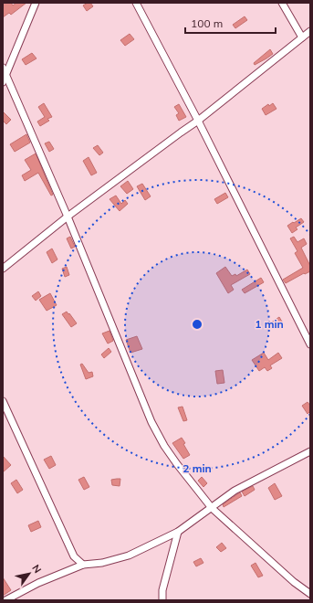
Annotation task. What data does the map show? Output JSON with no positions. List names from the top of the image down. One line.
{"scale_bar":"100 m","north":"top right","rings":["1 min","2 min"]}
